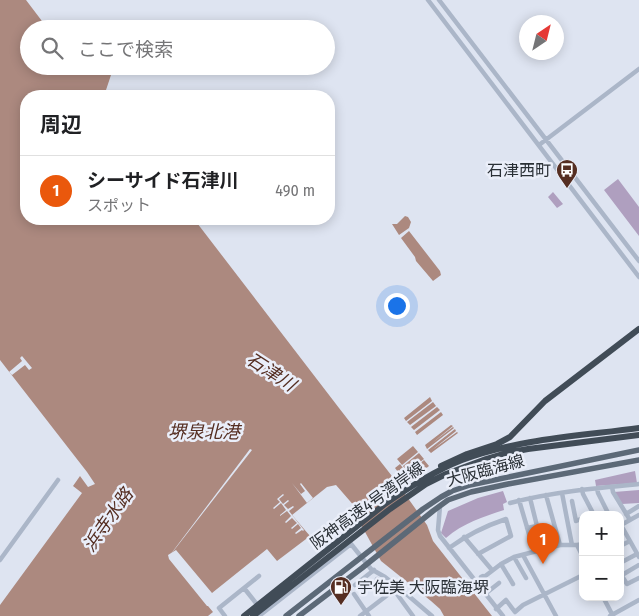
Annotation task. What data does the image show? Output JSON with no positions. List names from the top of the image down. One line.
{"streets":{"highway":["阪神高速4号湾岸線"],"main road":["大阪臨海線"]},"water":["石津川","堺泉北港","浜寺水路"],"places":{"bus stop":["石津西町"],"fuel station":["宇佐美 大阪臨海堺"]},"north":"top right","page":{"search":"ここで検索","heading":"周辺","list":[{"mark":"1","name":"シーサイド石津川","note":"スポット","value":"490 m"}],"map_buttons":["+","−"],"pins":"1"}}
